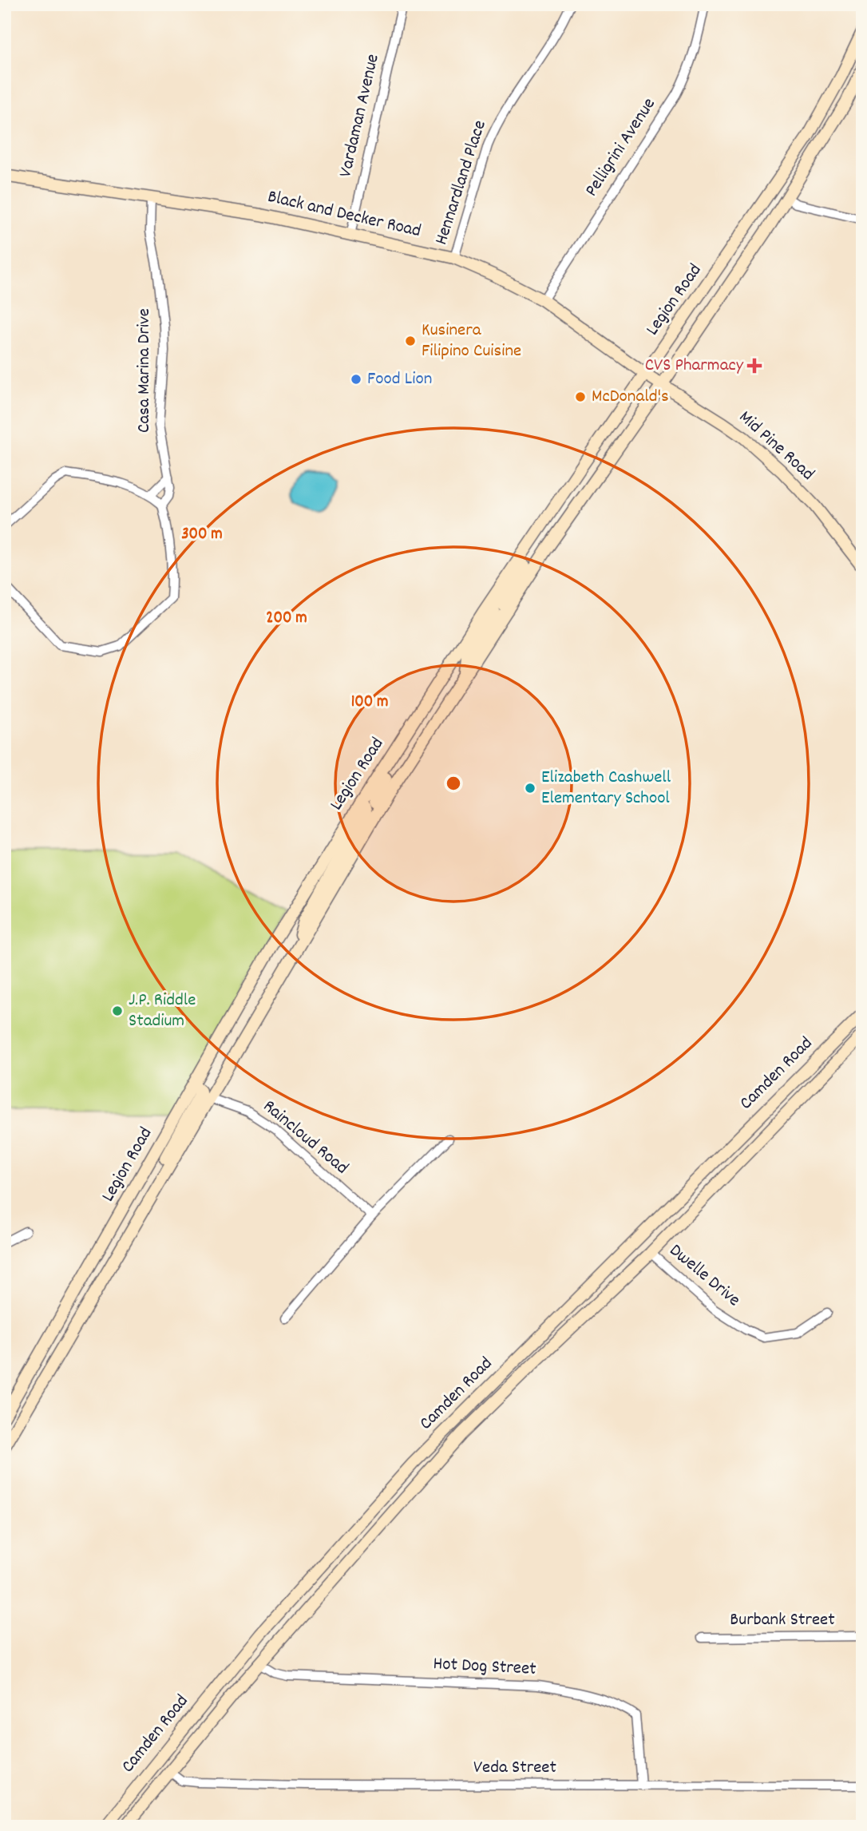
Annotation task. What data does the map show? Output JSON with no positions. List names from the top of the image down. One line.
{"streets":{"main road":["Black and Decker Road","Legion Road","Mid Pine Road","Camden Road"],"street":["Vardaman Avenue","Pelligrini Avenue","Hennardland Place","Casa Marina Drive","Raincloud Road","Dwelle Drive","Burbank Street","Hot Dog Street","Veda Street"]},"crossings":[["Vardaman Avenue","Black and Decker Road"],["Pelligrini Avenue","Black and Decker Road"],["Hennardland Place","Black and Decker Road"],["Black and Decker Road","Legion Road"],["Black and Decker Road","Casa Marina Drive"],["Black and Decker Road","Mid Pine Road"],["Legion Road","Mid Pine Road"],["Legion Road","Raincloud Road"],["Camden Road","Dwelle Drive"],["Camden Road","Hot Dog Street"],["Camden Road","Veda Street"],["Hot Dog Street","Veda Street"]],"places":{"other":["Kusinera Filipino Cuisine","Food Lion","McDonald's","Elizabeth Cashwell Elementary School","J.P. Riddle Stadium"],"health":["CVS Pharmacy"]},"rings":["300 m","200 m","100 m"]}
